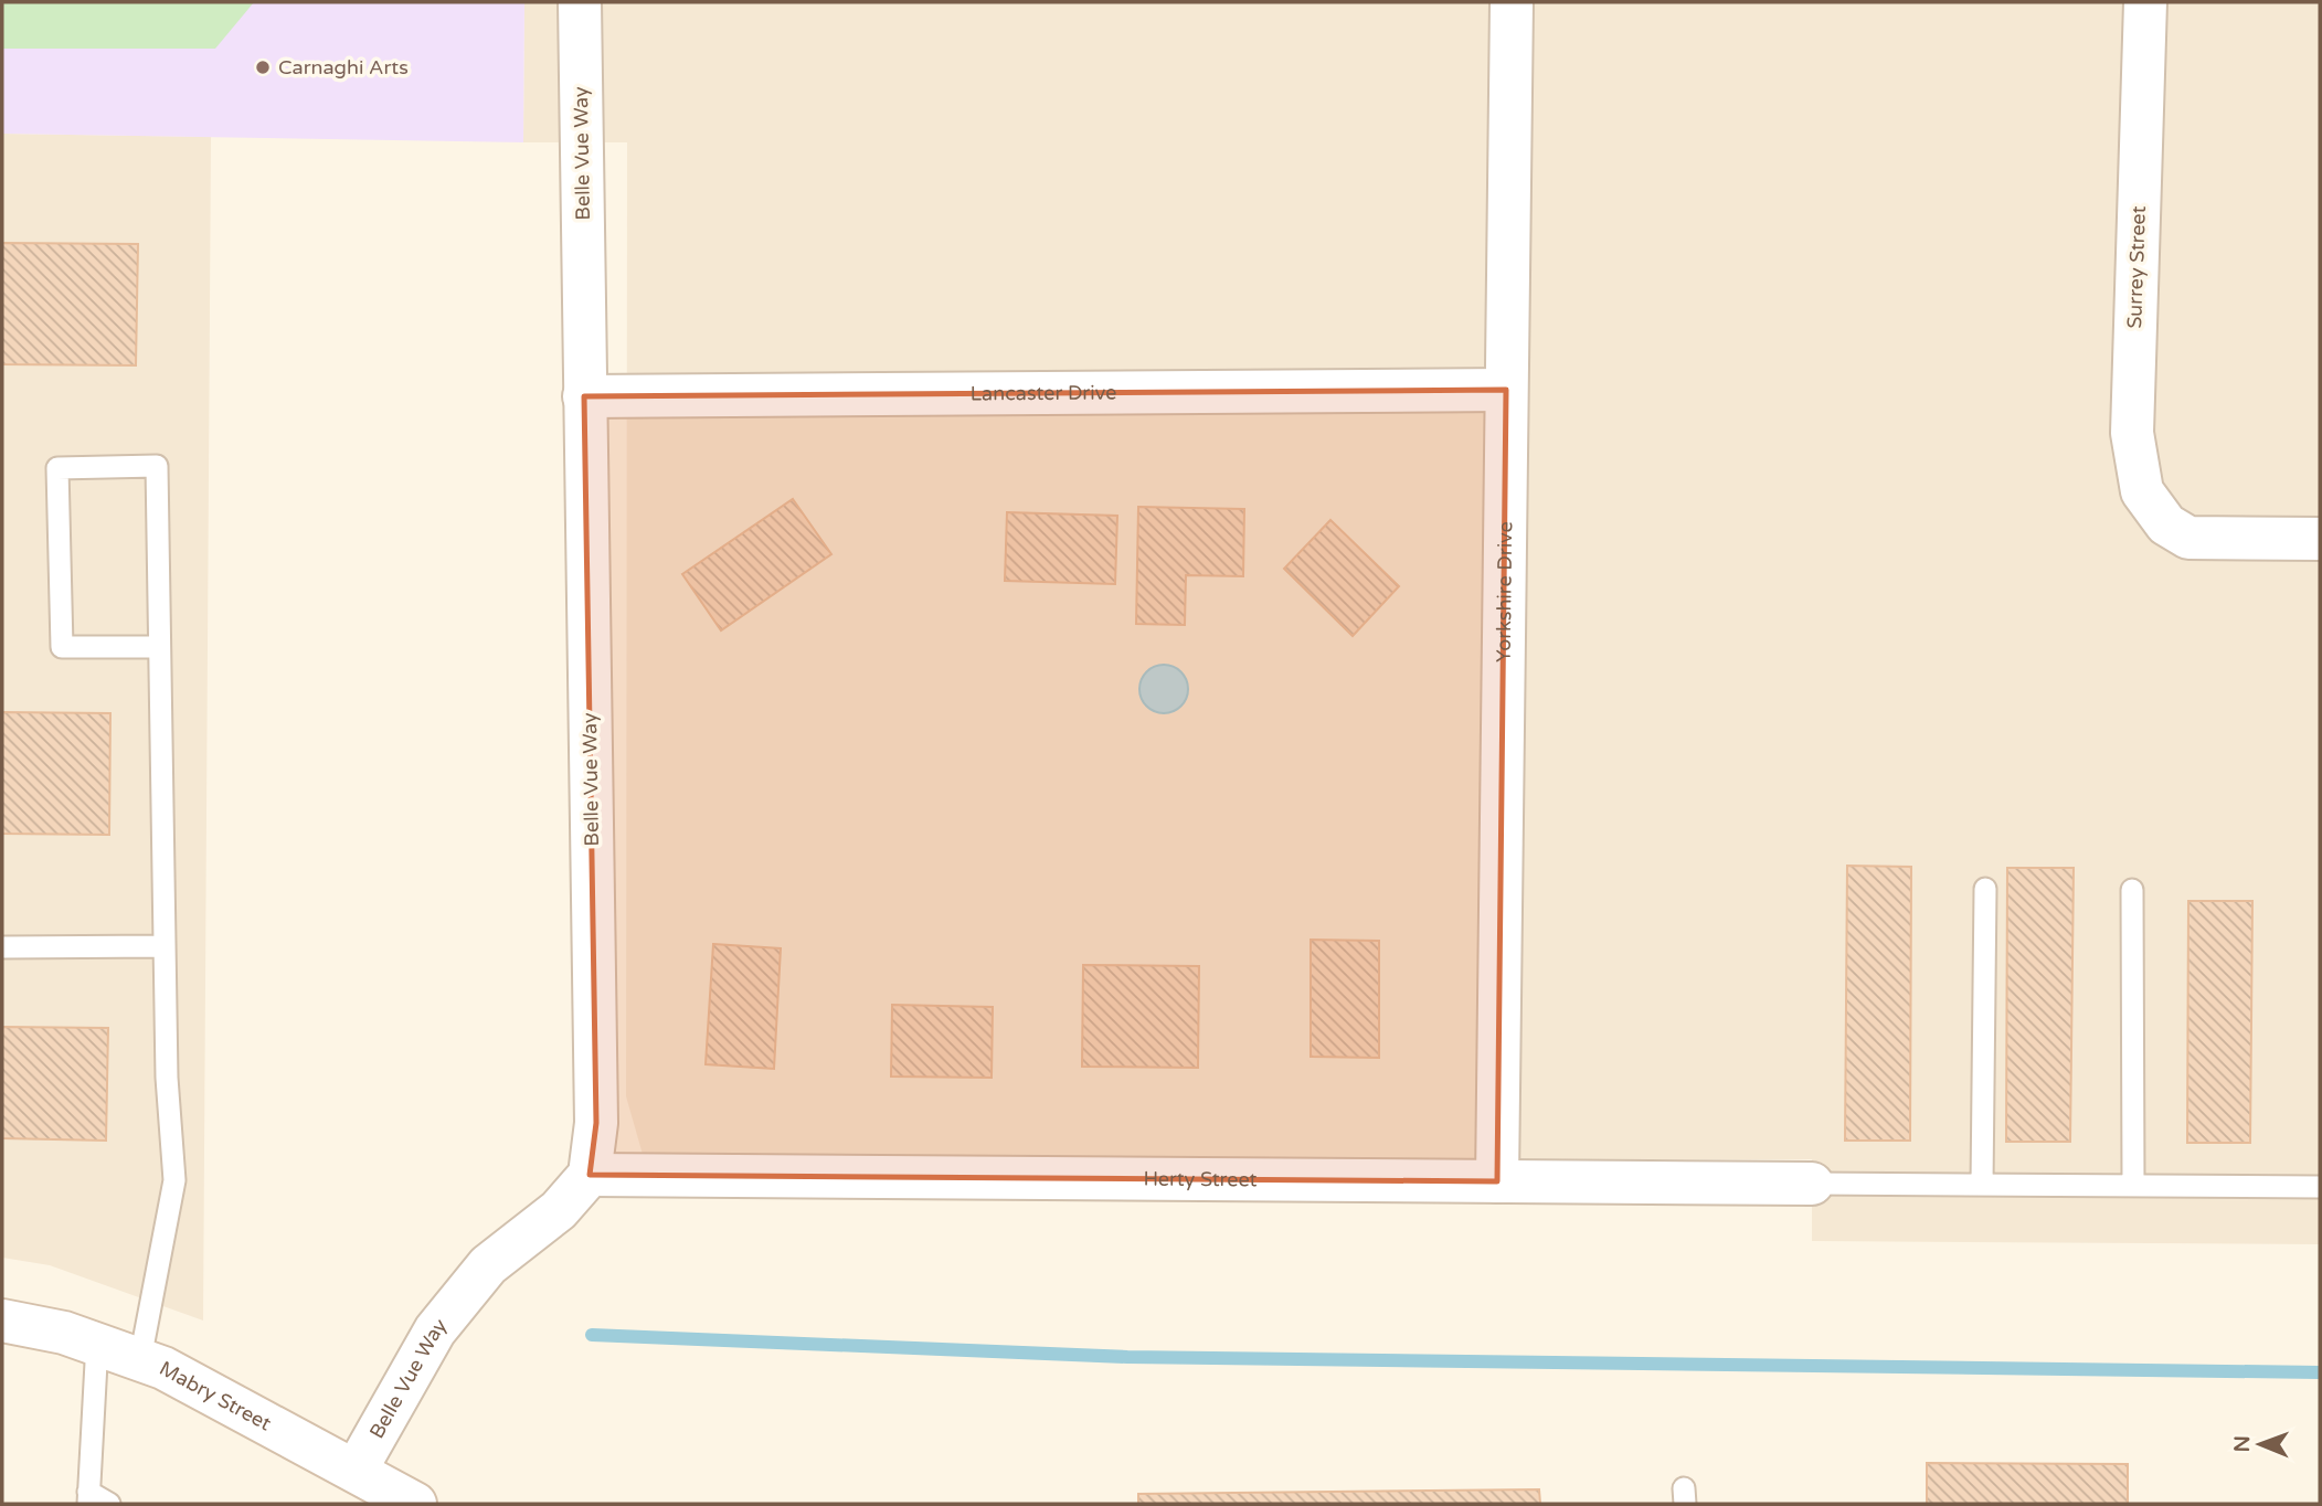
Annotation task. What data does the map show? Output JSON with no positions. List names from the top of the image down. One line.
{"streets":{"street":["Belle Vue Way","Surrey Street","Lancaster Drive","Yorkshire Drive","Herty Street","Mabry Street"]},"crossings":[["Belle Vue Way","Lancaster Drive"],["Belle Vue Way","Herty Street"],["Belle Vue Way","Mabry Street"],["Lancaster Drive","Yorkshire Drive"],["Yorkshire Drive","Herty Street"]],"places":["Carnaghi Arts"],"north":"left"}
